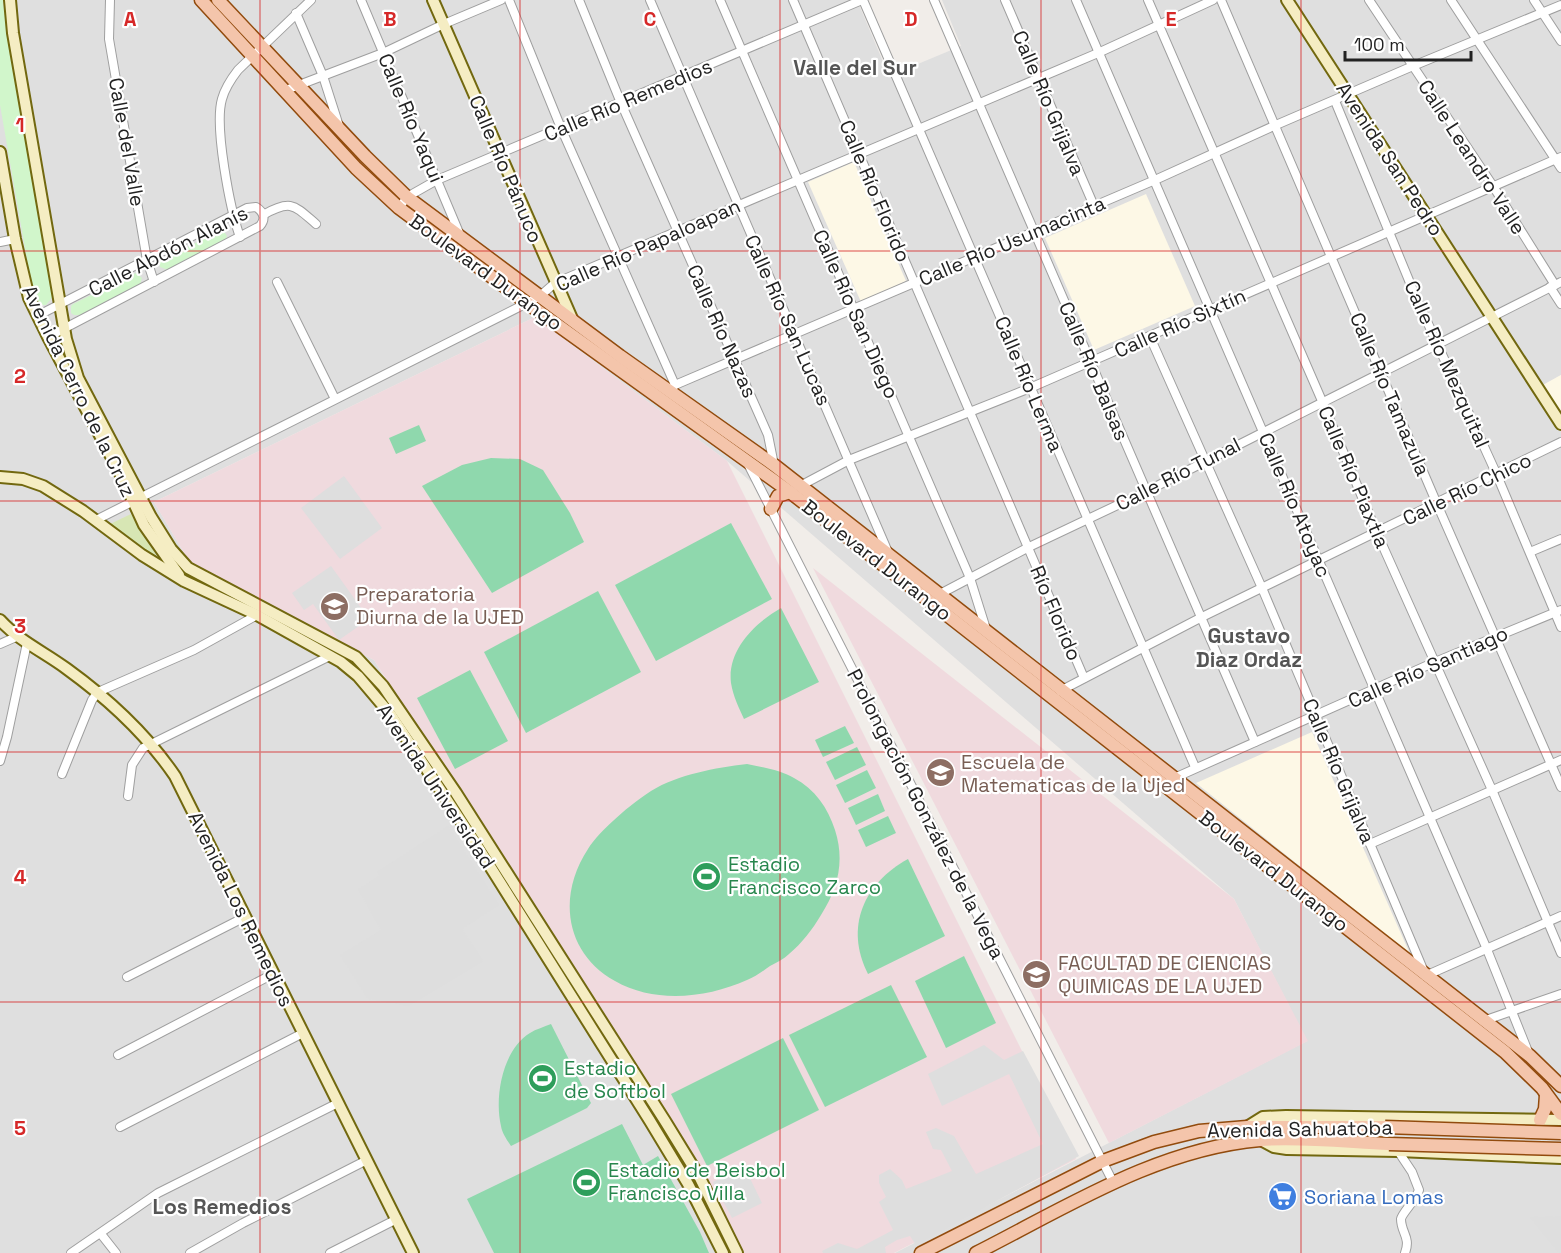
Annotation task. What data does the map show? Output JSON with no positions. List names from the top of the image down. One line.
{"streets":{"main road":["Boulevard Durango","Avenida Sahuatoba"],"street":["Calle Río Remedios","Calle Río Grijalva","Calle Río Yaqui","Calle del Valle","Calle Leandro Valle","Avenida San Pedro","Calle Río Pánuco","Calle Río Florido","Calle Río Usumacinta","Calle Río Papaloapan","Calle Abdón Alanís","Calle Río San Diego","Calle Río San Lucas","Calle Río Sixtín","Calle Río Nazas","Calle Río Mezquital","Calle Río Balsas","Calle Río Lerma","Avenida Cerro de la Cruz","Calle Río Tamazula","Calle Río Tunal","Calle Río Piaxtla","Calle Río Chico","Calle Río Atoyac","Río Florido","Calle Río Santiago","Avenida Universidad","Prolongación González de la Vega","Avenida Los Remedios"]},"crossings":[["Calle Río Remedios","Calle Río Yaqui"],["Calle Río Remedios","Calle Río Pánuco"],["Calle Río Remedios","Calle Río Florido"],["Calle Río Remedios","Boulevard Durango"],["Calle Río Remedios","Calle Río San Diego"],["Calle Río Remedios","Calle Río San Lucas"],["Calle Río Remedios","Calle Río Nazas"],["Calle Río Remedios","Calle Río Lerma"],["Calle Río Grijalva","Calle Río Usumacinta"],["Calle Río Grijalva","Calle Río Papaloapan"],["Calle Río Grijalva","Boulevard Durango"],["Calle Río Grijalva","Calle Río Sixtín"],["Calle Río Grijalva","Calle Río Tunal"],["Calle Río Grijalva","Calle Río Chico"],["Calle Río Grijalva","Calle Río Santiago"],["Calle Río Yaqui","Boulevard Durango"],["Calle del Valle","Calle Abdón Alanís"],["Calle Leandro Valle","Calle Río Usumacinta"],["Calle Leandro Valle","Calle Río Sixtín"],["Calle Leandro Valle","Calle Río Tunal"],["Avenida San Pedro","Calle Río Usumacinta"],["Avenida San Pedro","Calle Río Sixtín"],["Avenida San Pedro","Calle Río Tunal"],["Calle Río Pánuco","Calle Río Papaloapan"],["Calle Río Pánuco","Boulevard Durango"],["Calle Río Florido","Calle Río Usumacinta"],["Calle Río Florido","Calle Río Papaloapan"],["Calle Río Florido","Calle Río Sixtín"],["Calle Río Florido","Calle Río Tunal"],["Calle Río Florido","Río Florido"],["Calle Río Usumacinta","Boulevard Durango"],["Calle Río Usumacinta","Calle Río San Diego"],["Calle Río Usumacinta","Calle Río San Lucas"],["Calle Río Usumacinta","Calle Río Nazas"],["Calle Río Usumacinta","Calle Río Mezquital"],["Calle Río Usumacinta","Calle Río Balsas"],["Calle Río Usumacinta","Calle Río Lerma"],["Calle Río Usumacinta","Calle Río Tamazula"],["Calle Río Usumacinta","Calle Río Piaxtla"],["Calle Río Usumacinta","Calle Río Atoyac"],["Calle Río Papaloapan","Boulevard Durango"],["Calle Río Papaloapan","Calle Río San Diego"],["Calle Río Papaloapan","Calle Río San Lucas"],["Calle Río Papaloapan","Calle Río Nazas"],["Calle Río Papaloapan","Calle Río Balsas"],["Calle Río Papaloapan","Calle Río Lerma"],["Calle Río Papaloapan","Avenida Cerro de la Cruz"],["Calle Río Papaloapan","Calle Río Piaxtla"],["Calle Río Papaloapan","Calle Río Atoyac"],["Calle Río Papaloapan","Avenida Universidad"],["Calle Abdón Alanís","Avenida Cerro de la Cruz"],["Boulevard Durango","Calle Río San Diego"],["Boulevard Durango","Calle Río San Lucas"],["Boulevard Durango","Calle Río Sixtín"],["Boulevard Durango","Calle Río Nazas"],["Boulevard Durango","Calle Río Tunal"],["Boulevard Durango","Calle Río Chico"],["Boulevard Durango","Calle Río Atoyac"],["Boulevard Durango","Calle Río Santiago"],["Boulevard Durango","Prolongación González de la Vega"],["Calle Río San Diego","Calle Río Sixtín"],["Calle Río San Diego","Calle Río Tunal"],["Calle Río San Lucas","Calle Río Sixtín"],["Calle Río Sixtín","Calle Río Mezquital"],["Calle Río Sixtín","Calle Río Balsas"],["Calle Río Sixtín","Calle Río Lerma"],["Calle Río Sixtín","Calle Río Tamazula"],["Calle Río Sixtín","Calle Río Piaxtla"],["Calle Río Sixtín","Calle Río Atoyac"],["Calle Río Mezquital","Calle Río Tunal"],["Calle Río Mezquital","Calle Río Chico"],["Calle Río Mezquital","Calle Río Santiago"],["Calle Río Balsas","Calle Río Tunal"],["Calle Río Balsas","Calle Río Chico"],["Calle Río Balsas","Calle Río Santiago"],["Calle Río Lerma","Calle Río Tunal"],["Calle Río Lerma","Calle Río Chico"],["Calle Río Lerma","Calle Río Santiago"],["Avenida Cerro de la Cruz","Avenida Universidad"],["Calle Río Tamazula","Calle Río Tunal"],["Calle Río Tamazula","Calle Río Chico"],["Calle Río Tamazula","Calle Río Santiago"],["Calle Río Tunal","Calle Río Piaxtla"],["Calle Río Tunal","Calle Río Atoyac"],["Calle Río Tunal","Río Florido"],["Calle Río Piaxtla","Calle Río Chico"],["Calle Río Piaxtla","Calle Río Santiago"],["Calle Río Chico","Calle Río Atoyac"],["Calle Río Chico","Río Florido"],["Calle Río Atoyac","Calle Río Santiago"],["Prolongación González de la Vega","Avenida Sahuatoba"]],"districts":["Valle del Sur","Gustavo Diaz Ordaz","Los Remedios"],"places":{"school or university":["Preparatoria Diurna de la UJED","Escuela de Matematicas de la Ujed","FACULTAD DE CIENCIAS QUIMICAS DE LA UJED"],"sports":["Estadio Francisco Zarco","Estadio de Softbol","Estadio de Beisbol Francisco Villa"],"supermarket":["Soriana Lomas"]},"scale_bar":"100 m","grid":{"columns":["A","B","C","D","E"],"rows":["1","2","3","4","5"]}}
